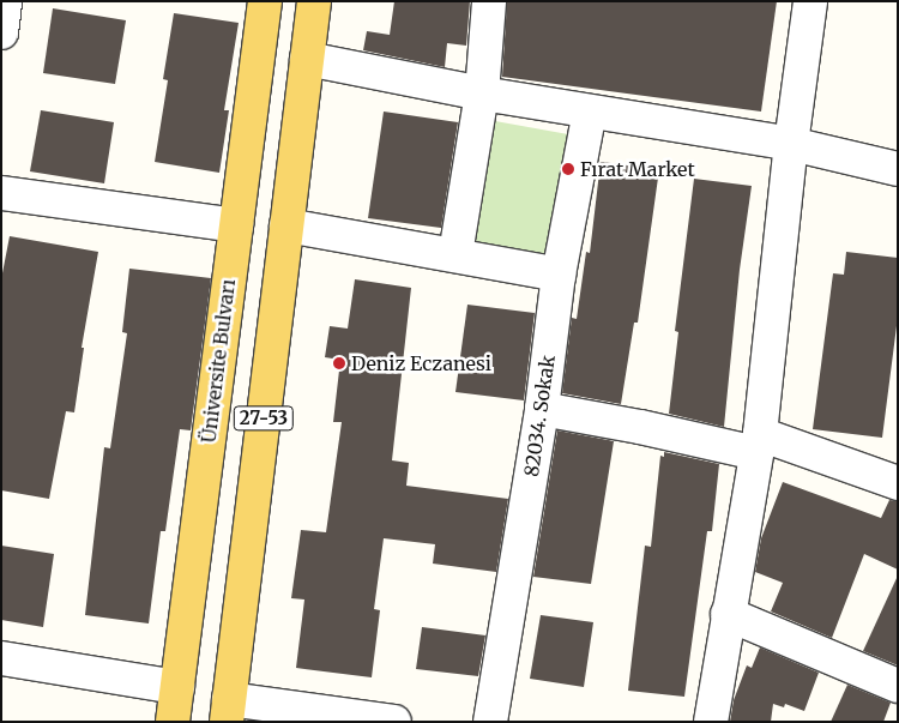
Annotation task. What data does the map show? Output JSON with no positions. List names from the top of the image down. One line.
{"streets":{"main road":["Üniversite Bulvarı","27-53"],"street":["82034. Sokak"]},"places":["Fırat Market","Deniz Eczanesi"]}
